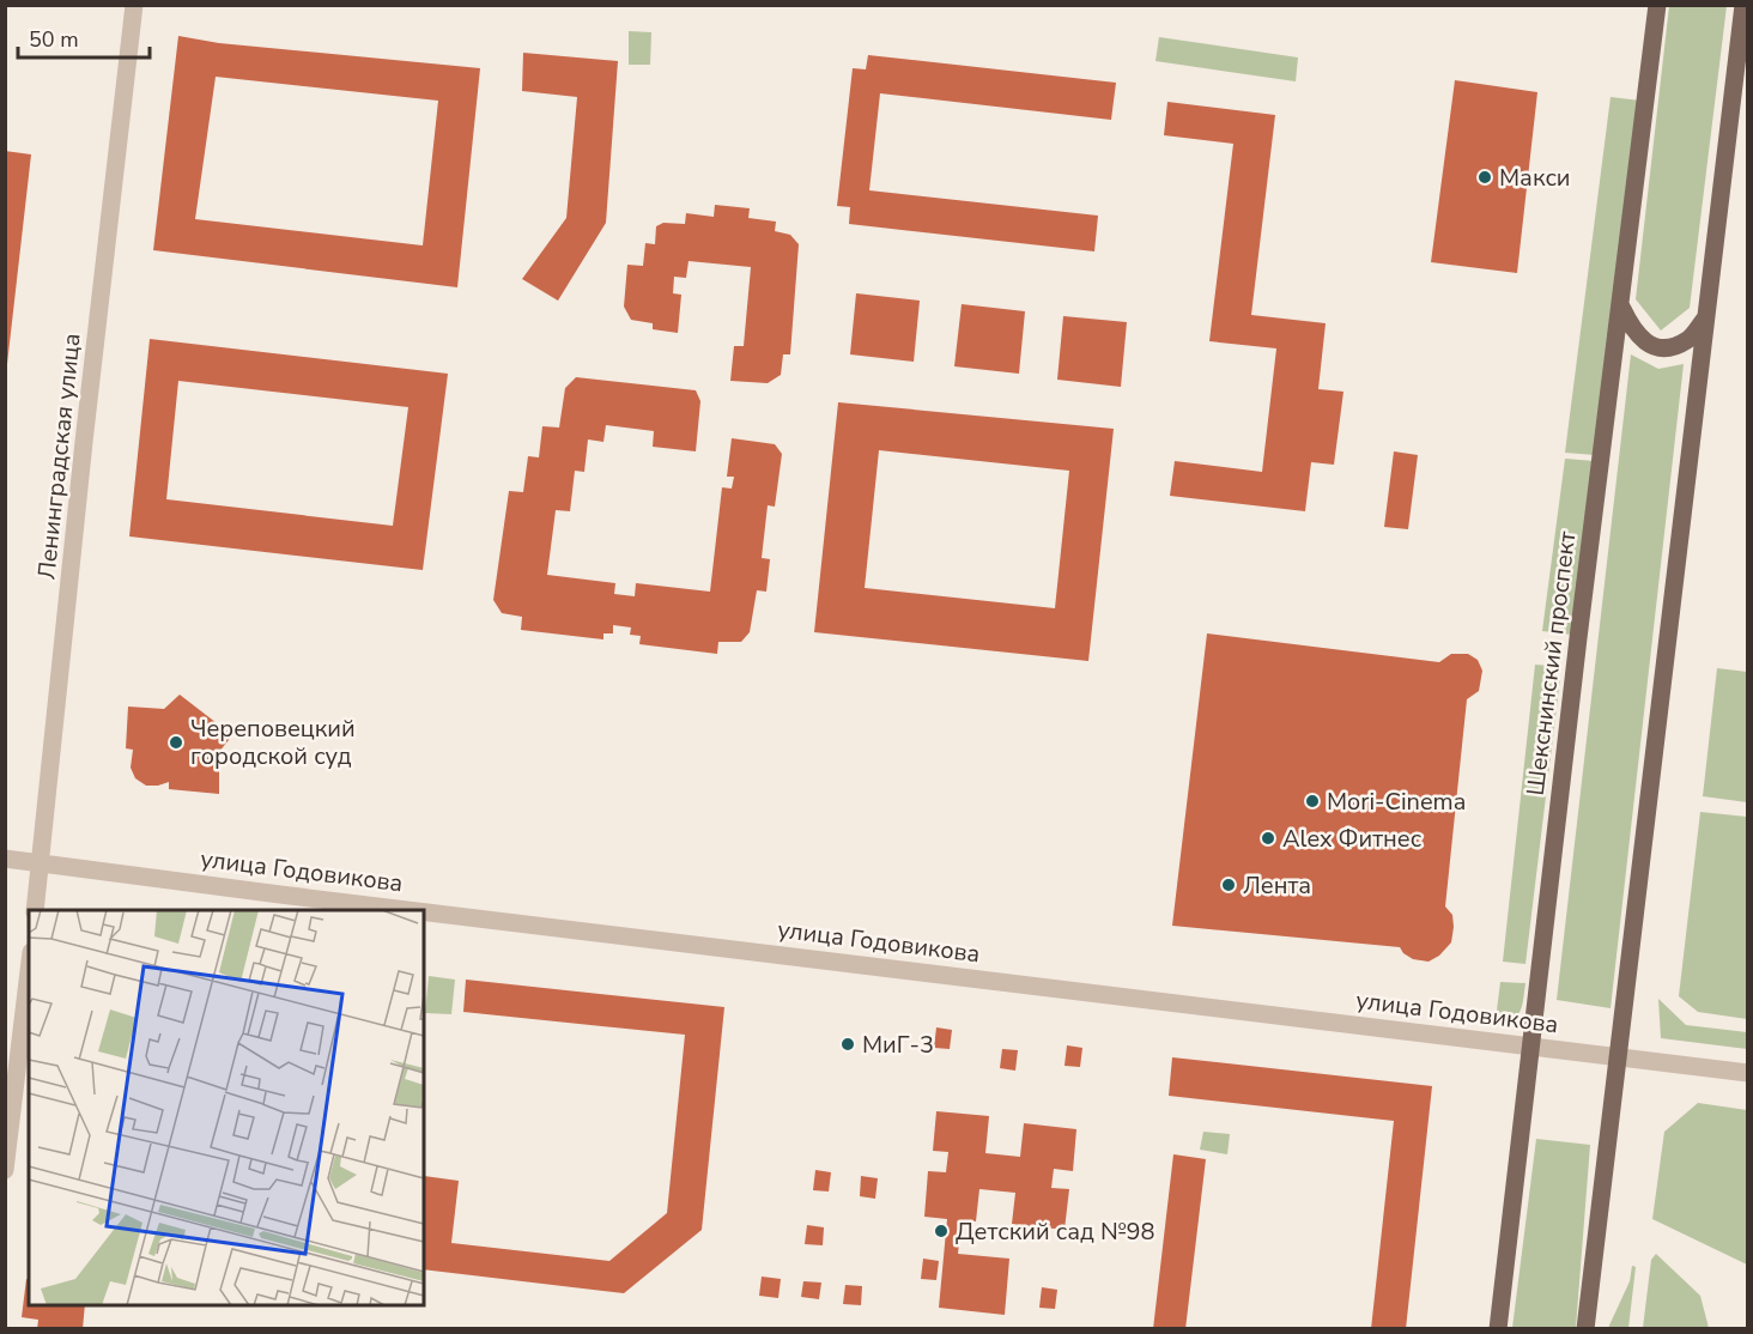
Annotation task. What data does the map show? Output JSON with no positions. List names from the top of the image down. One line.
{"streets":{"main road":["Шекснинский проспект"],"street":["Ленинградская улица","улица Годовикова"]},"crossings":[["Ленинградская улица","улица Годовикова"],["Шекснинский проспект","улица Годовикова"]],"places":["Макси","Череповецкий городской суд","Mori-Cinema","Alex Фитнес","Лента","МиГ-3","Детский сад №98"],"scale_bar":"50 m"}
